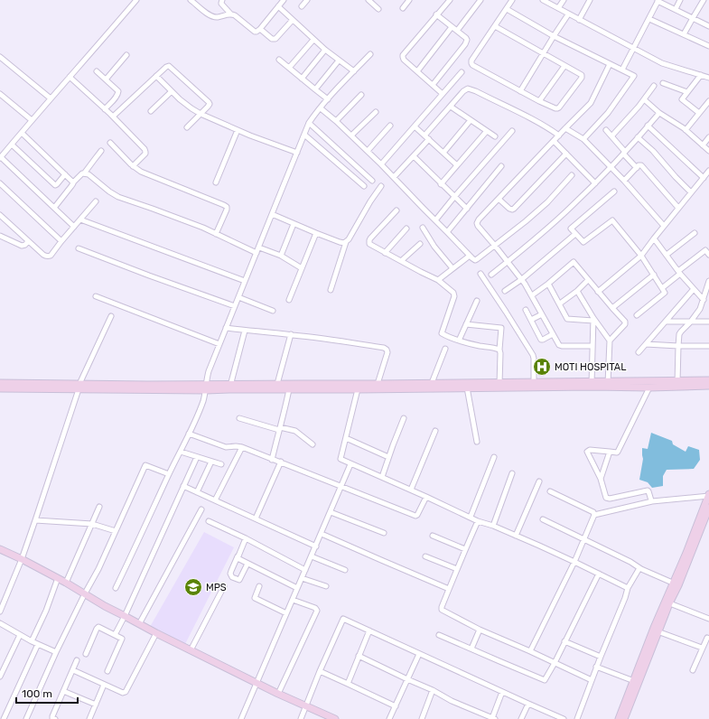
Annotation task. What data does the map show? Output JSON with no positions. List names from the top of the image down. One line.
{"places":{"hospital":["MOTI HOSPITAL"],"school or university":["MPS"]},"scale_bar":"100 m"}
